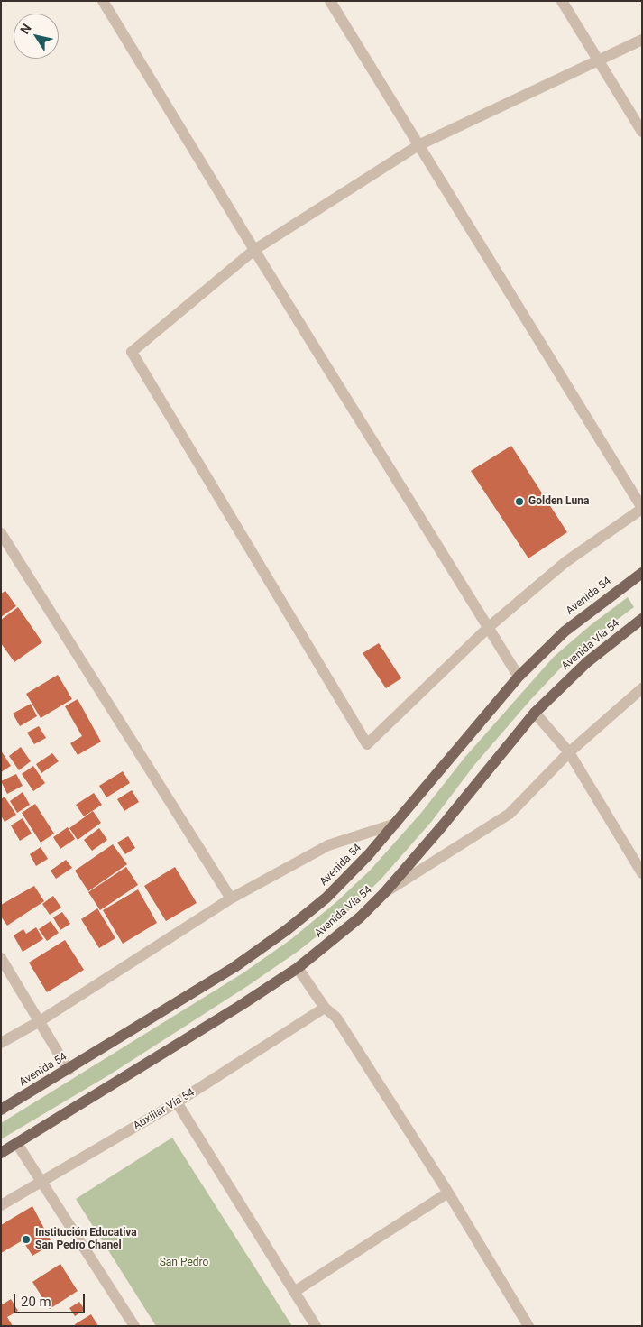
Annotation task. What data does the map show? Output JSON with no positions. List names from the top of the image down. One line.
{"streets":{"main road":["Avenida 54","Avenida Vía 54"],"street":["Auxiliar Vía 54"]},"parks":["San Pedro"],"places":["Golden Luna","Institución Educativa San Pedro Chanel"],"scale_bar":"20 m","north":"top left"}
